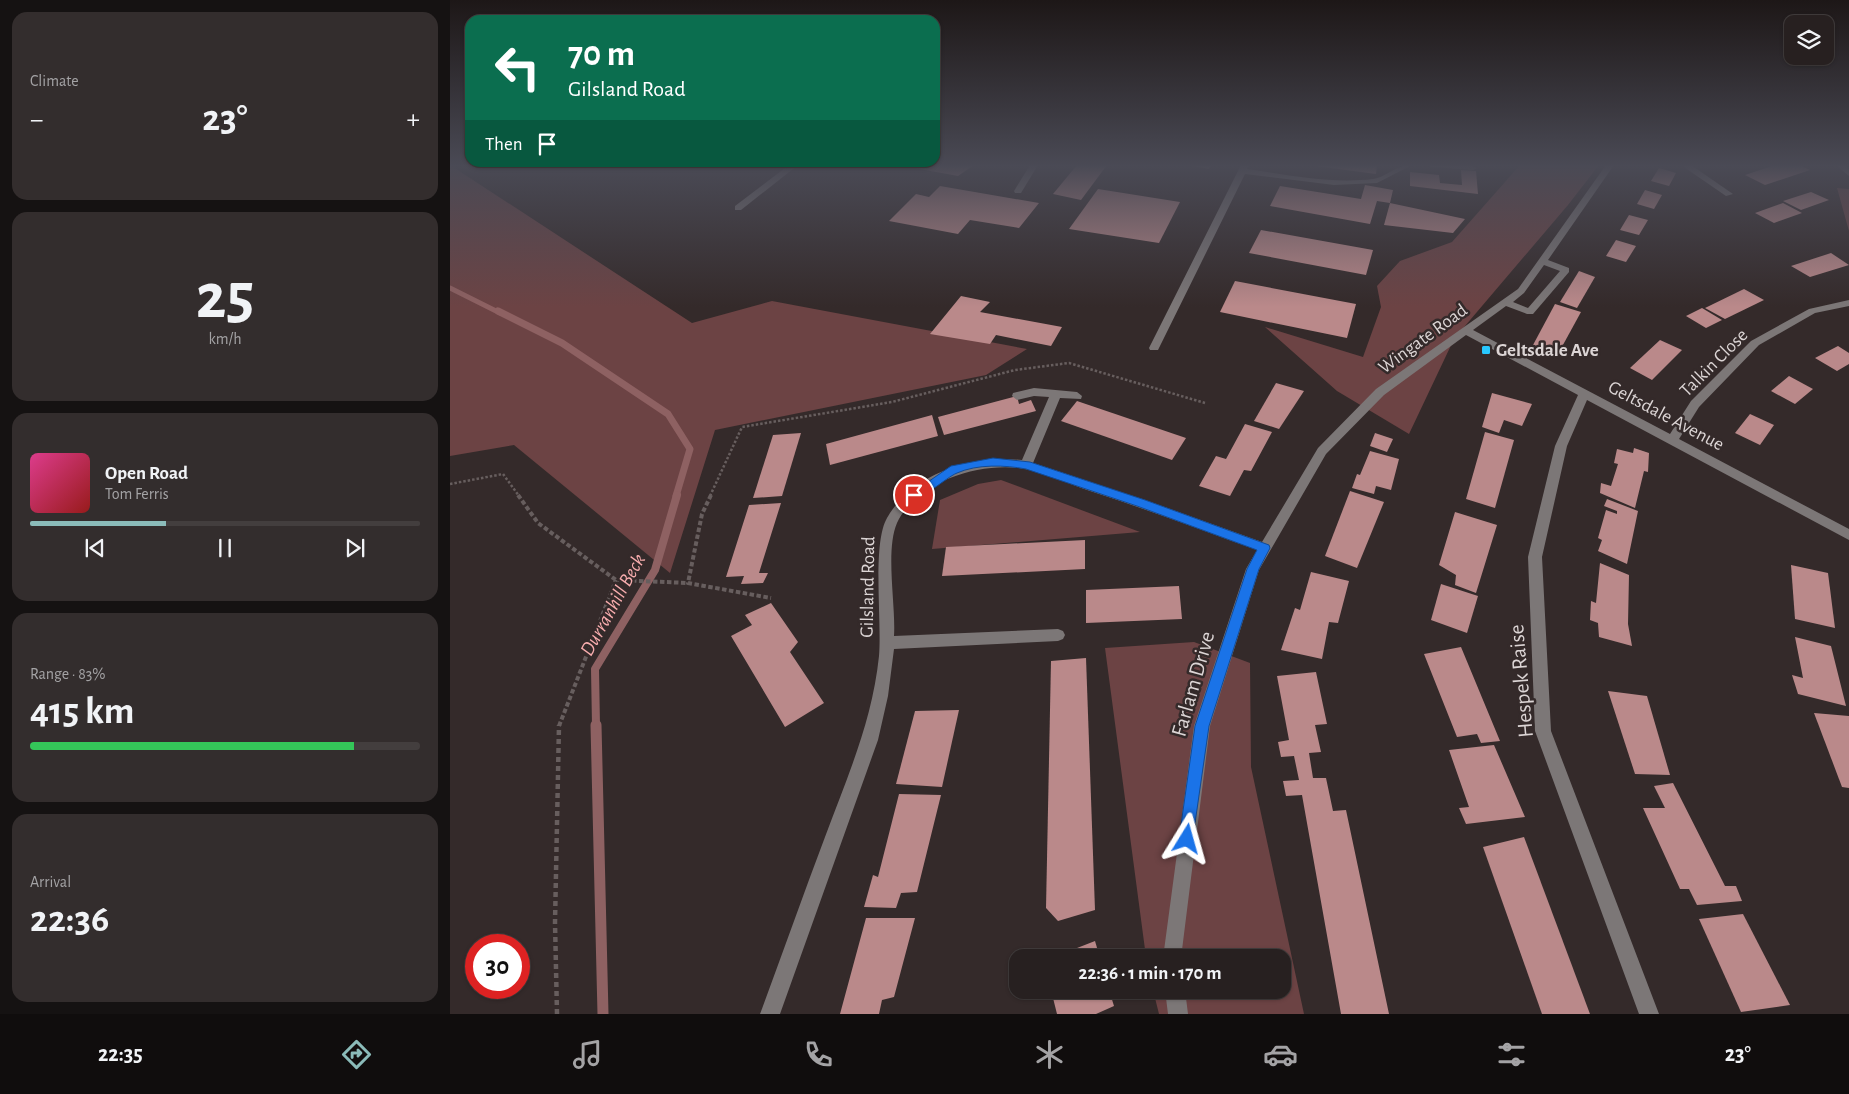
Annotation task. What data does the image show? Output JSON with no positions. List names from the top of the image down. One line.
{"streets":{"street":["Wingate Road","Talkin Close","Geltsdale Avenue","Gilsland Road","Hespek Raise","Farlam Drive"]},"crossings":[["Wingate Road","Geltsdale Avenue"],["Wingate Road","Gilsland Road"],["Wingate Road","Farlam Drive"],["Talkin Close","Geltsdale Avenue"],["Geltsdale Avenue","Hespek Raise"],["Gilsland Road","Farlam Drive"]],"water":["Durranhill Beck"],"places":{"transit":["Geltsdale Ave"]},"page":{"tile":["Climate",["25","km/h"],["Range · 83%","415 km"],["Arrival","22:36"]],"turn":["70 m","Gilsland Road"],"heat":["−","23°","+"],"then":"Then","song":["Open Road","Tom Ferris"],"limit":"30","trip":"22:36 · 1 min · 170 m","tabs":["22:35","23°"]}}
